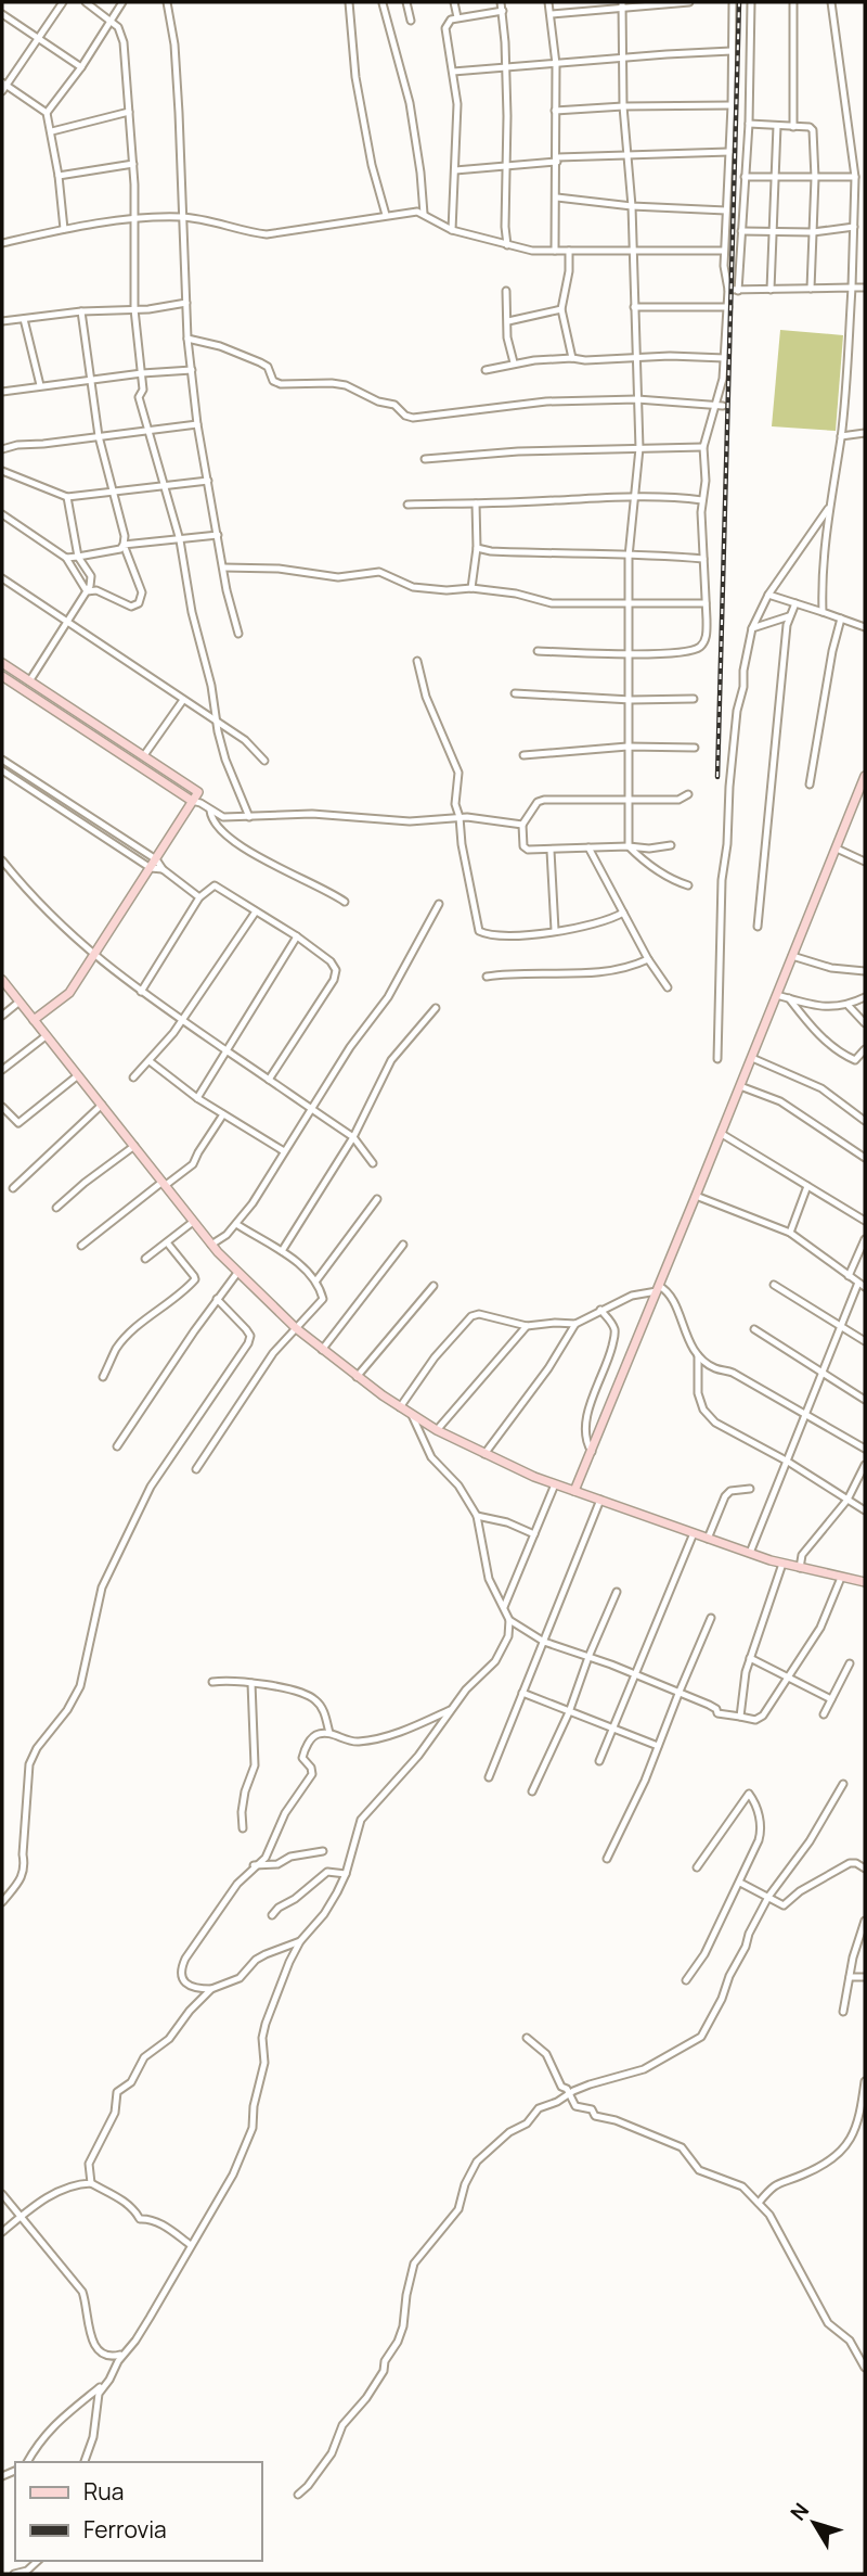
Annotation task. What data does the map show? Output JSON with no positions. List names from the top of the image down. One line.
{"legend":["Rua","Ferrovia"],"north":"top left"}
